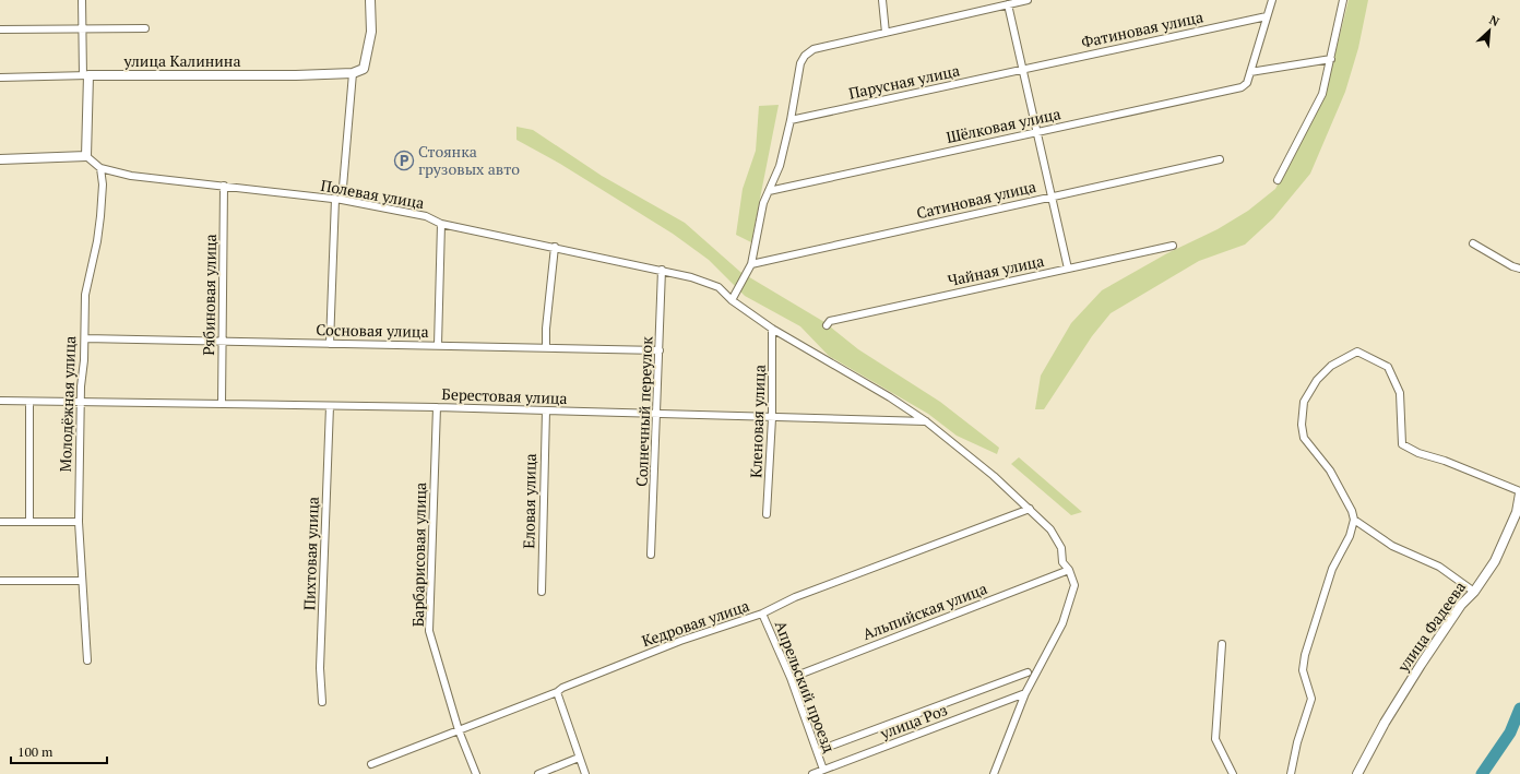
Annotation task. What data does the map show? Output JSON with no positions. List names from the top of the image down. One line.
{"streets":{"street":["Фатиновая улица","улица Калинина","Парусная улица","Шёлковая улица","Полевая улица","Сатиновая улица","Чайная улица","Рябиновая улица","Сосновая улица","Берестовая улица","Молодёжная улица","Солнечный переулок","Кленовая улица","Еловая улица","Пихтовая улица","Барбарисовая улица","Альпийская улица","Кедровая улица","улица Фадеева","Апрельский проезд","улица Роз"]},"crossings":[["Фатиновая улица","Парусная улица"],["Полевая улица","Рябиновая улица"],["Полевая улица","Берестовая улица"],["Полевая улица","Молодёжная улица"],["Полевая улица","Солнечный переулок"],["Полевая улица","Кленовая улица"],["Полевая улица","Альпийская улица"],["Полевая улица","Кедровая улица"],["Полевая улица","улица Роз"],["Рябиновая улица","Сосновая улица"],["Рябиновая улица","Берестовая улица"],["Сосновая улица","Молодёжная улица"],["Сосновая улица","Солнечный переулок"],["Берестовая улица","Молодёжная улица"],["Берестовая улица","Солнечный переулок"],["Берестовая улица","Кленовая улица"],["Берестовая улица","Еловая улица"],["Берестовая улица","Пихтовая улица"],["Берестовая улица","Барбарисовая улица"],["Барбарисовая улица","Кедровая улица"],["Альпийская улица","Апрельский проезд"],["Кедровая улица","Апрельский проезд"],["Апрельский проезд","улица Роз"]],"places":{"parking":["Стоянка грузовых авто"]},"scale_bar":"100 m","north":"top right"}
